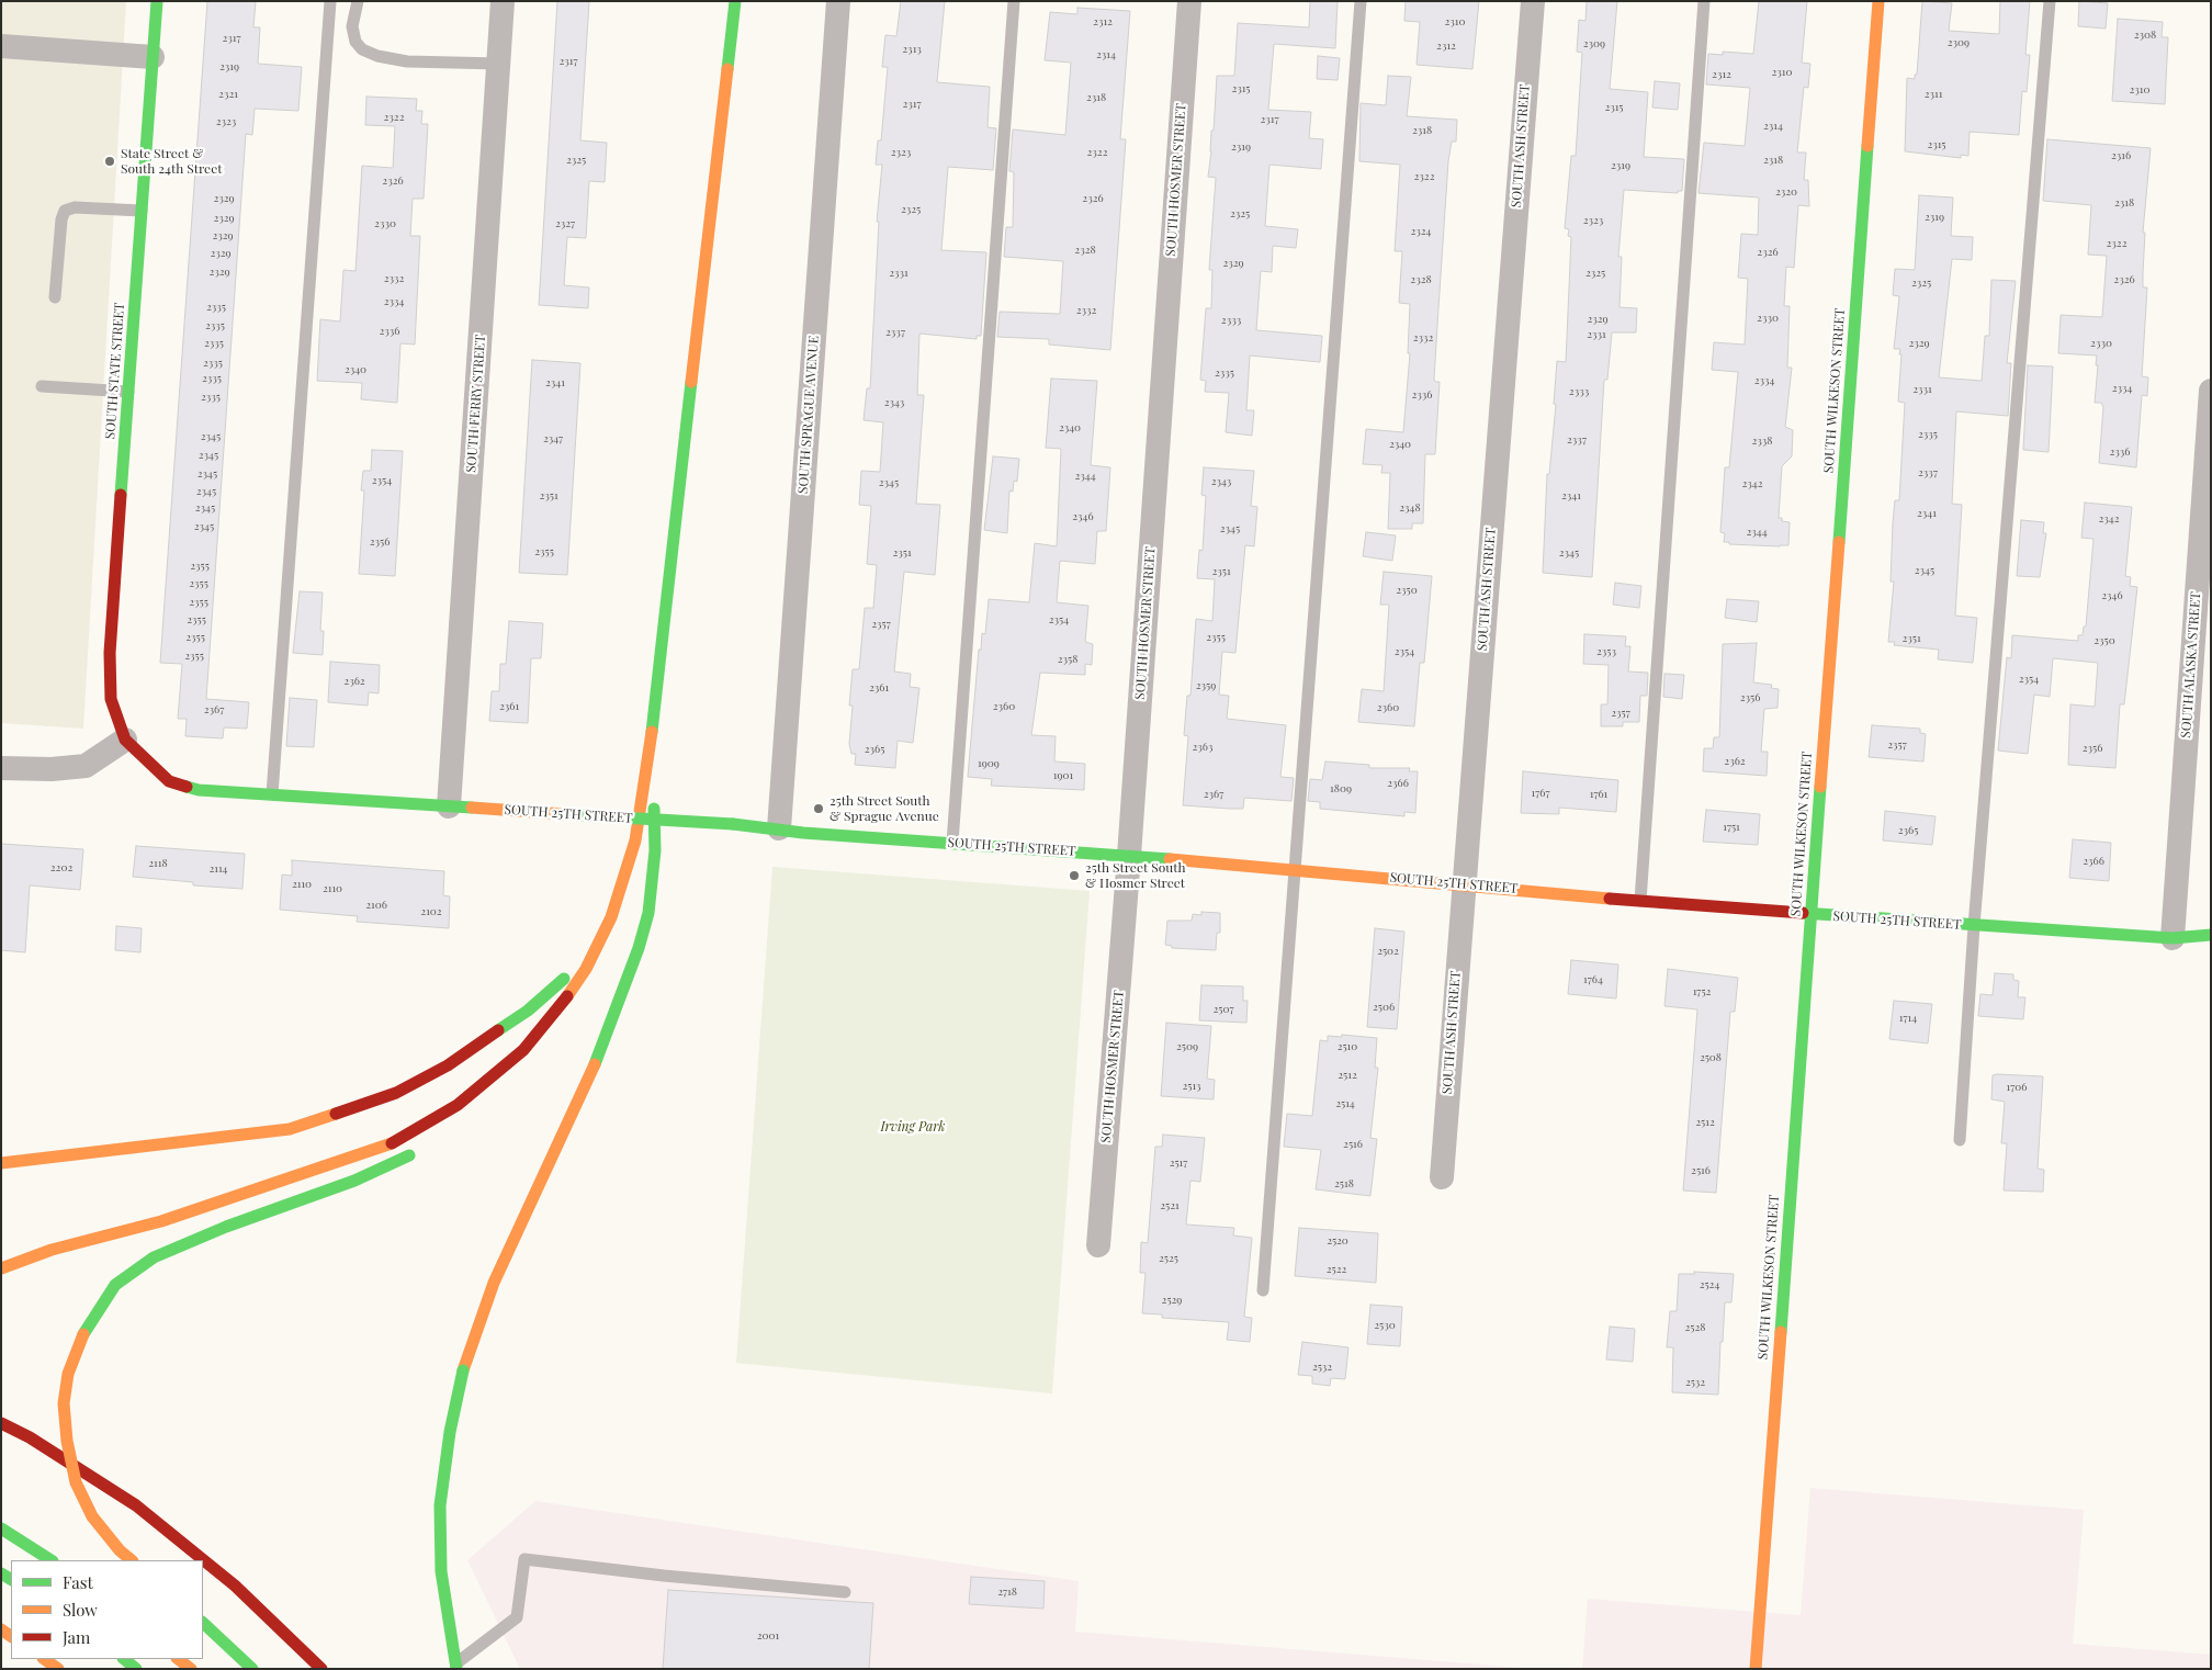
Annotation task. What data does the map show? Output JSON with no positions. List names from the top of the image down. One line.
{"streets":{"main road":["SOUTH STATE STREET","SOUTH WILKESON STREET","SOUTH 25TH STREET"],"street":["SOUTH ASH STREET","SOUTH HOSMER STREET","SOUTH FERRY STREET","SOUTH SPRAGUE AVENUE","SOUTH ALASKA STREET"]},"crossings":[["SOUTH ASH STREET","SOUTH 25TH STREET"],["SOUTH HOSMER STREET","SOUTH 25TH STREET"],["SOUTH STATE STREET","SOUTH 25TH STREET"],["SOUTH WILKESON STREET","SOUTH 25TH STREET"],["SOUTH FERRY STREET","SOUTH 25TH STREET"],["SOUTH SPRAGUE AVENUE","SOUTH 25TH STREET"],["SOUTH ALASKA STREET","SOUTH 25TH STREET"]],"parks":["Irving Park"],"places":["State Street & South 24th Street","25th Street South & Sprague Avenue","25th Street South & Hosmer Street"],"house_numbers":["2312","2310","2308","2317","2309","2309","2312","2313","2314","2317","2319","2310","2312","2315","2310","2321","2311","2318","2317","2315","2322","2317","2323","2314","2318","2315","2319","2323","2322","2316","2325","2318","2319","2322","2326","2320","2329","2326","2318","2325","2325","2319","2329","2323","2330","2327","2324","2329","2322","2328","2326","2329","2329","2329","2331","2325","2332","2328","2326","2325","2334","2335","2332","2330","2329","2333","2335","2336","2337","2331","2332","2335","2329","2330","2335","2340","2335","2335","2334","2341","2334","2331","2333","2336","2335","2343","2340","2335","2345","2347","2337","2338","2340","2336","2345","2337","2345","2344","2354","2343","2345","2342","2345","2351","2341","2345","2348","2341","2346","2342","2345","2345","2344","2356","2355","2351","2345","2355","2345","2351","2355","2350","2346","2355","2355","2354","2357","2355","2355","2351","2350","2354","2353","2355","2358","2354","2362","2359","2361","2356","2361","2360","2360","2367","2357","2357","2363","2356","2365","2362","1909","1901","2366","1809","1767","2367","1761","1751","2365","2366","2118","2202","2114","2110","2110","2106","2102","2502","1764","1752","2506","2507","1714","2509","2510","2508","2512","2513","1706","2514","2512","2516","2517","2516","2518","2521","2520","2525","2522","2524","2529","2530","2528","2532","2532","2718","2001"],"legend":["Fast","Slow","Jam"]}
